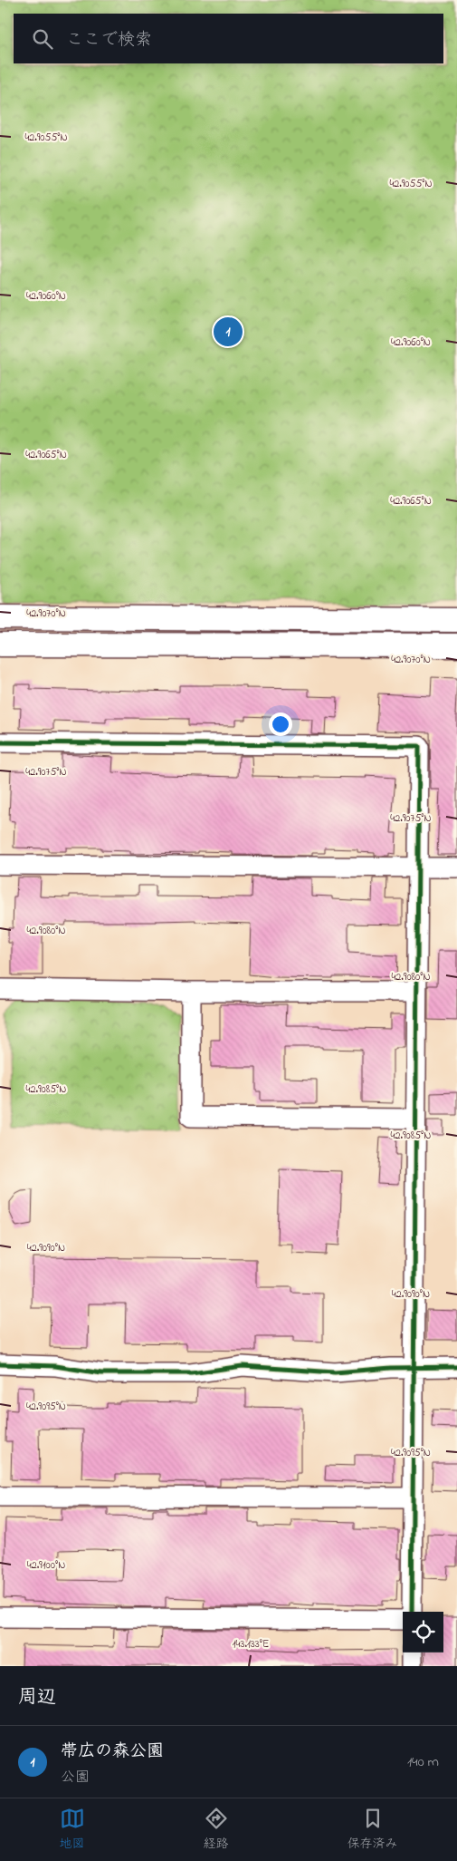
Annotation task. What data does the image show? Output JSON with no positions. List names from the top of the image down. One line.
{"page":{"search":"ここで検索","pins":"1","heading":"周辺","list":[{"mark":"1","name":"帯広の森公園","note":"公園","value":"140 m"}],"nav":["地図","経路","保存済み"]},"coordinates":["42.9055°N","42.9060°N","42.9065°N","42.9070°N","42.9075°N","42.9080°N","42.9085°N","42.9090°N","42.9095°N","42.9100°N","143.133°E"]}
